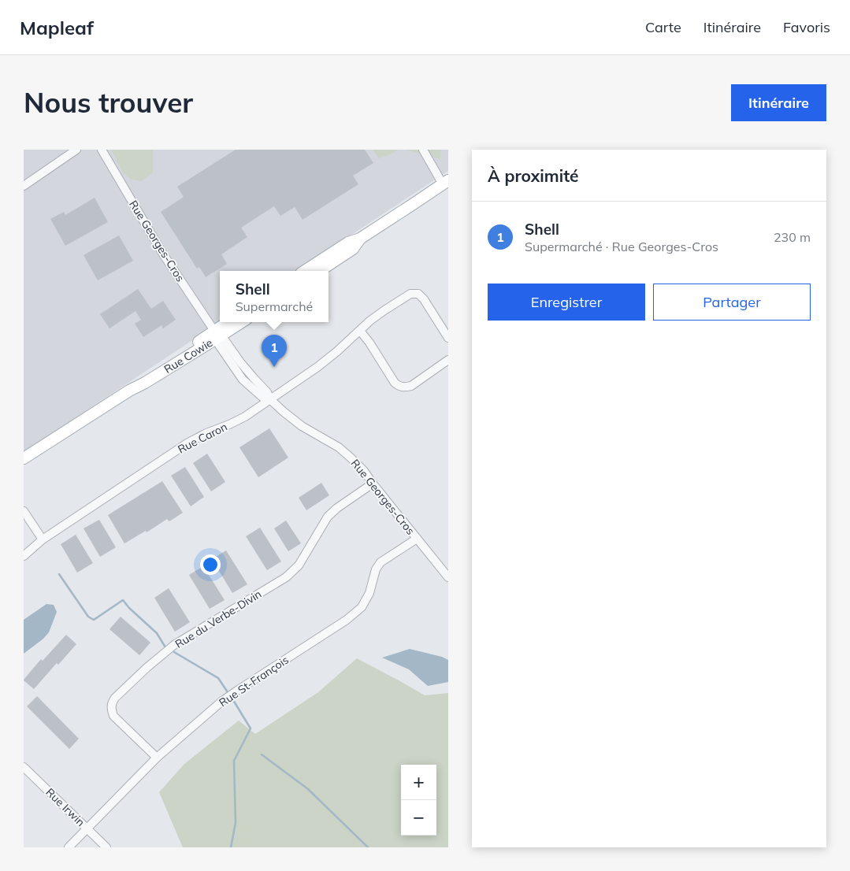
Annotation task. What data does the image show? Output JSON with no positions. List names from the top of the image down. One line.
{"streets":{"main road":["Rue Cowie"],"street":["Rue Georges-Cros","Rue Caron","Rue du Verbe-Divin","Rue St-François","Rue Irwin"]},"crossings":[["Rue Georges-Cros","Rue Cowie"],["Rue Georges-Cros","Rue Caron"],["Rue Georges-Cros","Rue du Verbe-Divin"],["Rue Georges-Cros","Rue St-François"],["Rue du Verbe-Divin","Rue St-François"],["Rue St-François","Rue Irwin"]],"page":{"header":"Mapleaf","nav":["Carte","Itinéraire","Favoris"],"buttons":["Itinéraire",["Enregistrer","Partager"]],"title":"Nous trouver","heading":"À proximité","list":[{"mark":"1","name":"Shell","note":"Supermarché · Rue Georges-Cros","value":"230 m"}],"popup":["Shell","Supermarché"],"pins":"1","map_buttons":["+","−"]}}
